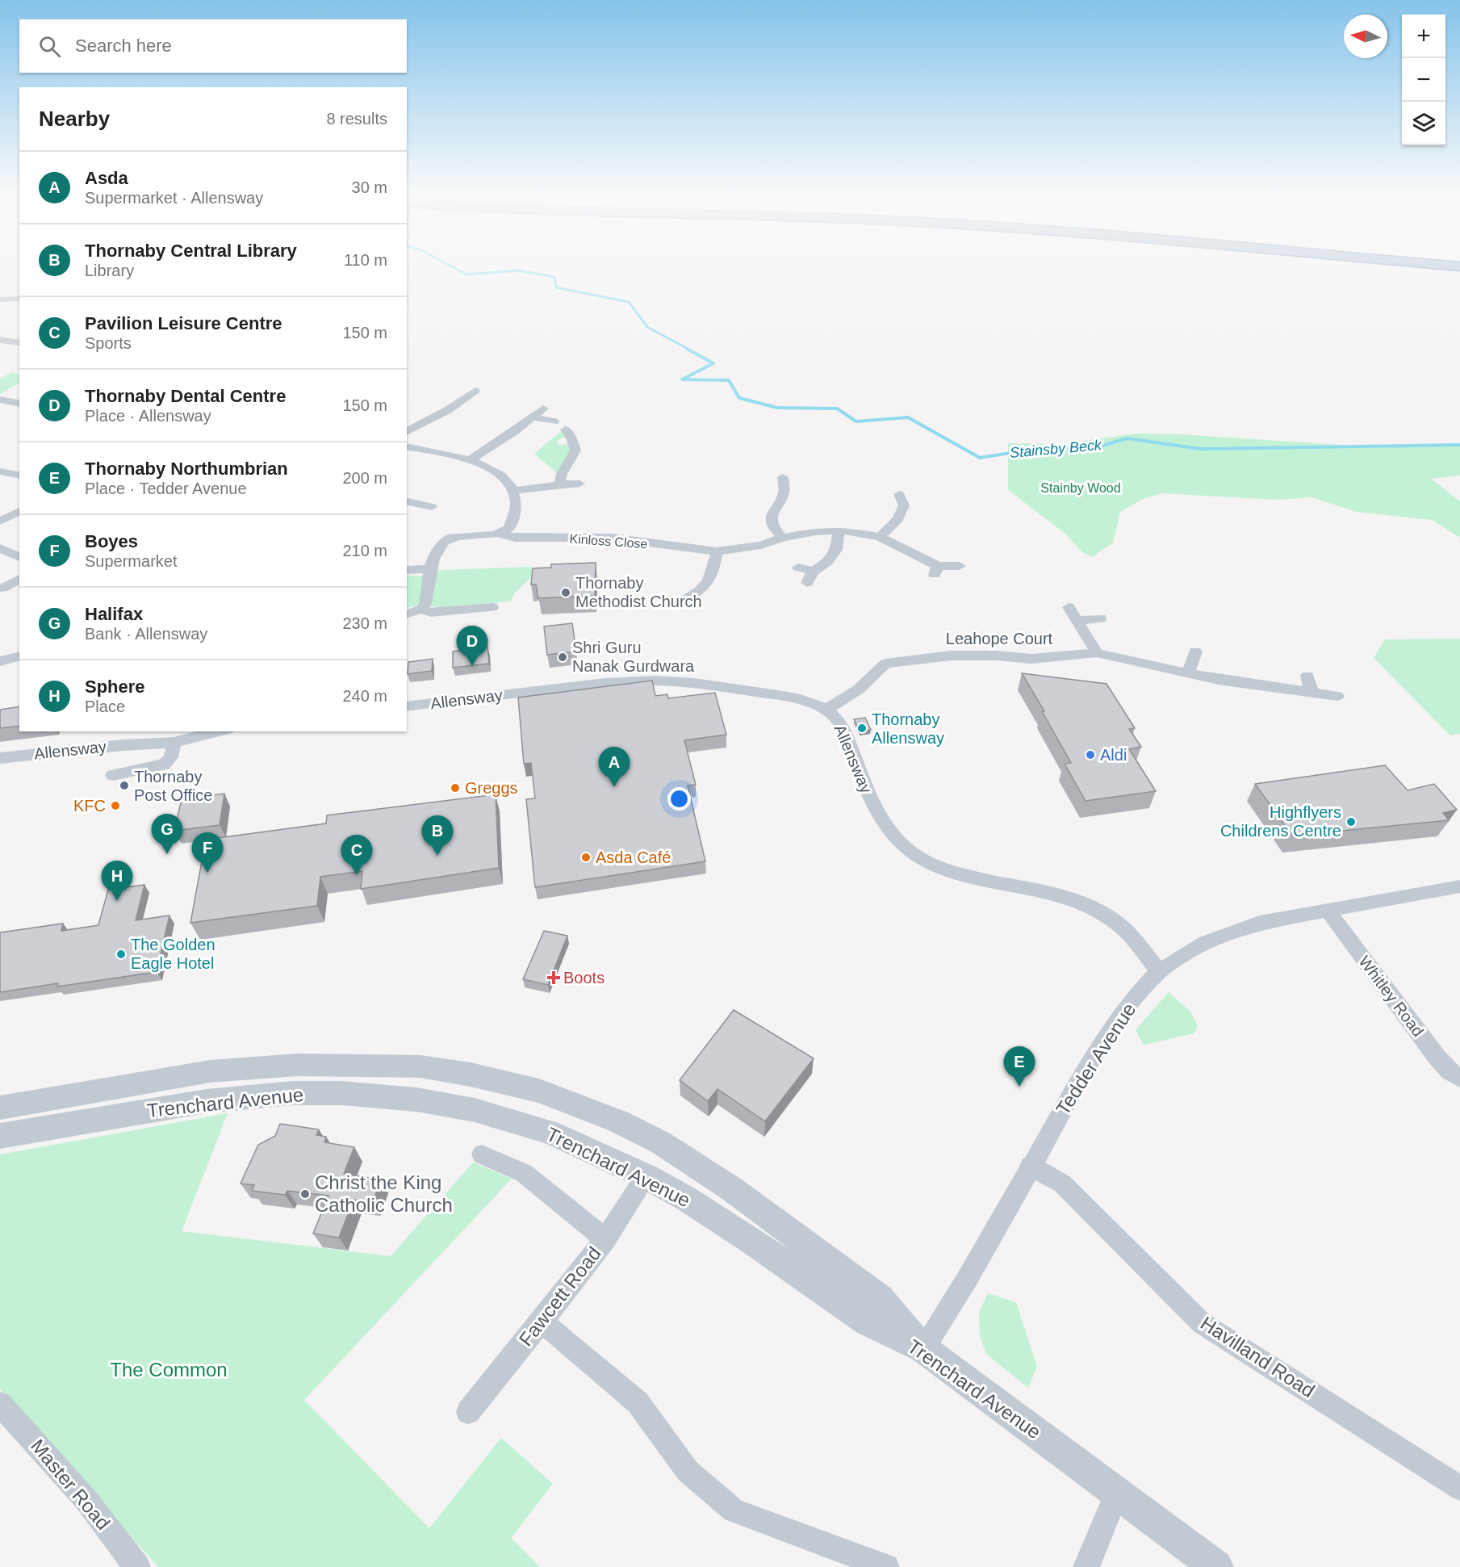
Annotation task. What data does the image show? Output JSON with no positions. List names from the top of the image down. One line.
{"streets":{"street":["Kinloss Close","Leahope Court","Allensway","Whitley Road","Tedder Avenue","Trenchard Avenue","Fawcett Road","Havilland Road","Master Road"]},"crossings":[["Leahope Court","Allensway"],["Allensway","Tedder Avenue"],["Whitley Road","Tedder Avenue"],["Tedder Avenue","Trenchard Avenue"],["Tedder Avenue","Havilland Road"],["Trenchard Avenue","Fawcett Road"]],"water":["Stainsby Beck"],"parks":["Stainby Wood","The Common"],"places":{"other":["Thornaby Methodist Church","Shri Guru Nanak Gurdwara","Thornaby Allensway","Aldi","Thornaby Post Office","Greggs","KFC","Highflyers Childrens Centre","Asda Café","The Golden Eagle Hotel","Christ the King Catholic Church"],"health":["Boots"]},"north":"left","page":{"map_buttons":["+","−"],"search":"Search here","heading":["Nearby","8 results"],"list":[{"mark":"A","name":"Asda","note":"Supermarket · Allensway","value":"30 m"},{"mark":"B","name":"Thornaby Central Library","note":"Library","value":"110 m"},{"mark":"C","name":"Pavilion Leisure Centre","note":"Sports","value":"150 m"},{"mark":"D","name":"Thornaby Dental Centre","note":"Place · Allensway","value":"150 m"},{"mark":"E","name":"Thornaby Northumbrian","note":"Place · Tedder Avenue","value":"200 m"},{"mark":"F","name":"Boyes","note":"Supermarket","value":"210 m"},{"mark":"G","name":"Halifax","note":"Bank · Allensway","value":"230 m"},{"mark":"H","name":"Sphere","note":"Place","value":"240 m"}],"pins":["D","A","G","B","F","C","H","E"]}}
